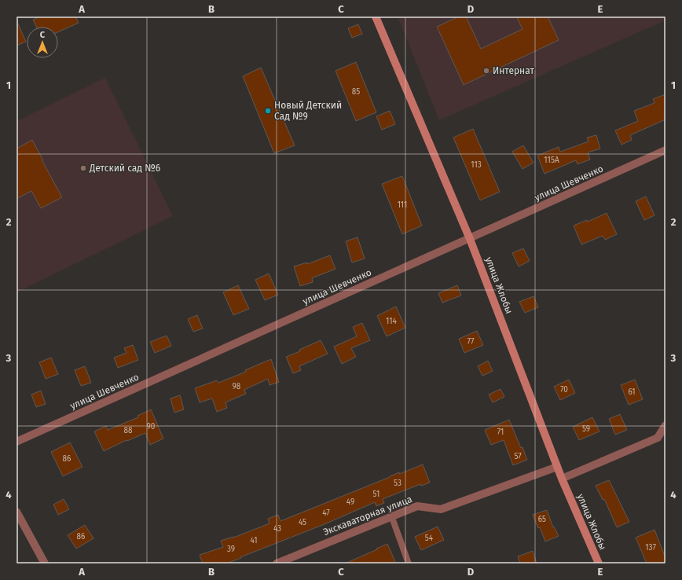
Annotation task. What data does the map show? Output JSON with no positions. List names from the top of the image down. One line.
{"streets":{"street":["улица Шевченко","улица Жлобы","Экскаваторная улица"]},"crossings":[["улица Шевченко","улица Жлобы"],["улица Жлобы","Экскаваторная улица"]],"places":["Интернат","Новый Детский Сад №9","Детский сад №6"],"house_numbers":["85","115А","113","111","114","77","98","70","61","90","59","88","71","57","86","53","51","49","47","65","45","43","86","54","41","137","39"],"north":"top","grid":{"columns":["A","B","C","D","E"],"rows":["1","2","3","4"]}}
